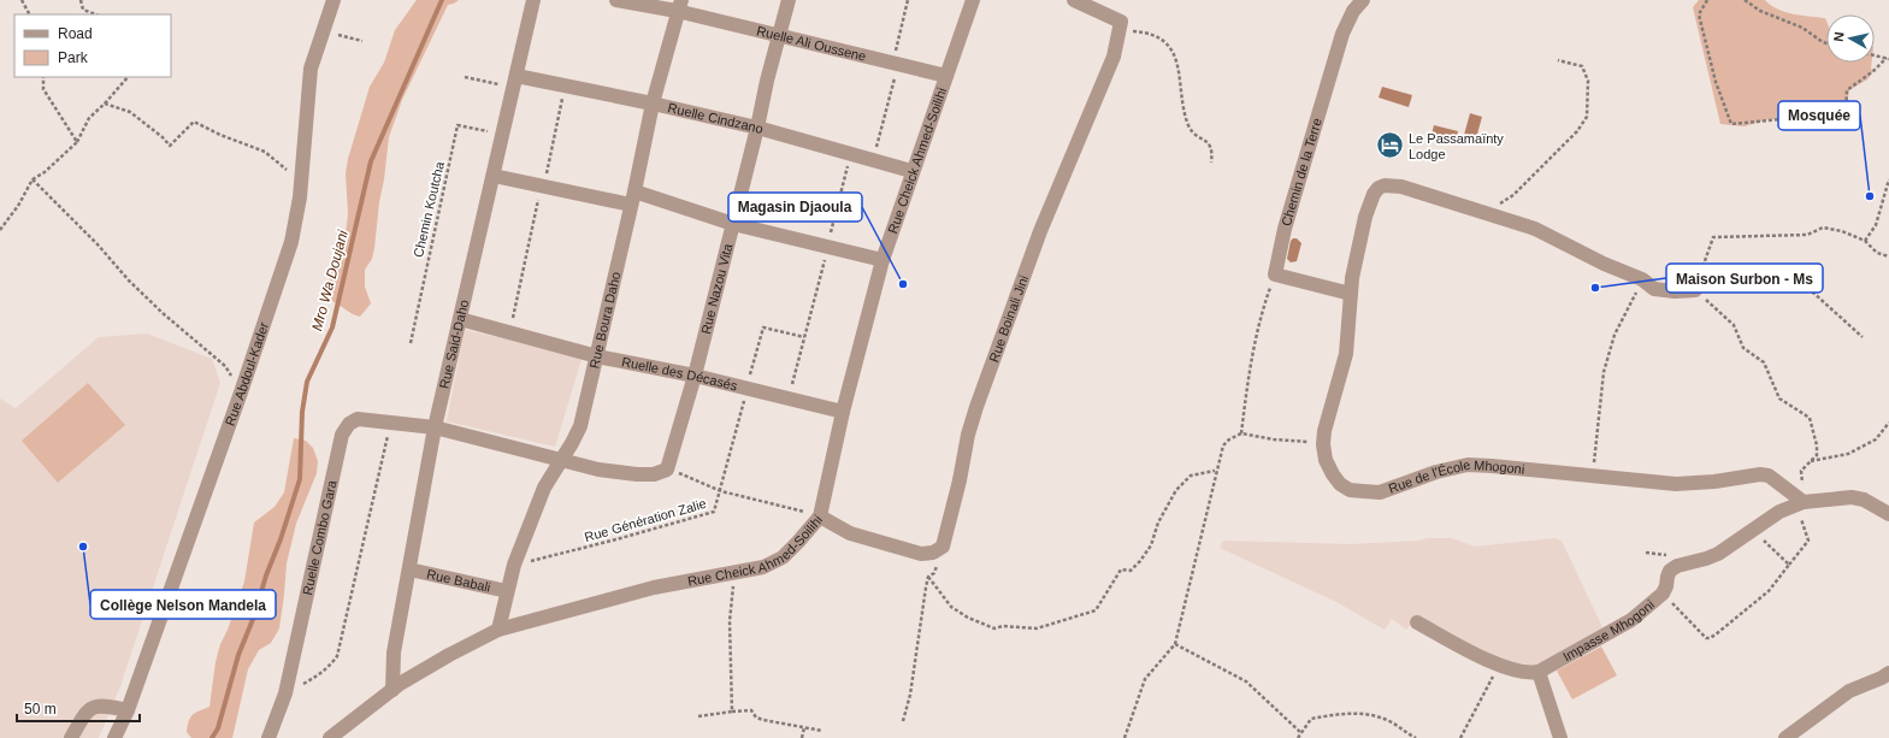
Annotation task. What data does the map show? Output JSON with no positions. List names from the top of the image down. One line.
{"streets":{"street":["Ruelle Ali Oussene","Ruelle Cindzano","Rue Cheick Ahmed-Soilihi","Chemin de la Terre","Rue Nazou Vita","Rue Boinali Jini","Rue Boura Daho","Rue Said-Daho","Ruelle des Décasés","Rue Abdoul-Kader","Rue de l'École Mhogoni","Ruelle Combo Gara","Rue Babali","Impasse Mhogoni"],"path":["Chemin Koutcha","Rue Génération Zalie"]},"crossings":[["Ruelle Ali Oussene","Rue Cheick Ahmed-Soilihi"],["Ruelle Ali Oussene","Rue Nazou Vita"],["Ruelle Ali Oussene","Rue Boura Daho"],["Ruelle Cindzano","Rue Cheick Ahmed-Soilihi"],["Ruelle Cindzano","Rue Nazou Vita"],["Ruelle Cindzano","Rue Boura Daho"],["Ruelle Cindzano","Rue Said-Daho"],["Rue Cheick Ahmed-Soilihi","Rue Boura Daho"],["Rue Cheick Ahmed-Soilihi","Rue Said-Daho"],["Rue Cheick Ahmed-Soilihi","Ruelle des Décasés"],["Chemin Koutcha","Rue Said-Daho"],["Rue Nazou Vita","Ruelle des Décasés"],["Rue Boura Daho","Ruelle des Décasés"],["Rue Boura Daho","Rue Génération Zalie"],["Rue Boura Daho","Ruelle Combo Gara"],["Rue Boura Daho","Rue Babali"],["Rue Said-Daho","Ruelle des Décasés"],["Rue Said-Daho","Ruelle Combo Gara"],["Rue Said-Daho","Rue Babali"],["Ruelle des Décasés","Rue Génération Zalie"],["Rue de l'École Mhogoni","Impasse Mhogoni"]],"water":["Mro Wa Doujani"],"places":{"hotel":["Le Passamaïnty Lodge"],"other":["Mosquée","Magasin Djaoula","Maison Surbon - Ms","Collège Nelson Mandela"]},"legend":["Road","Park"],"scale_bar":"50 m","north":"left"}
